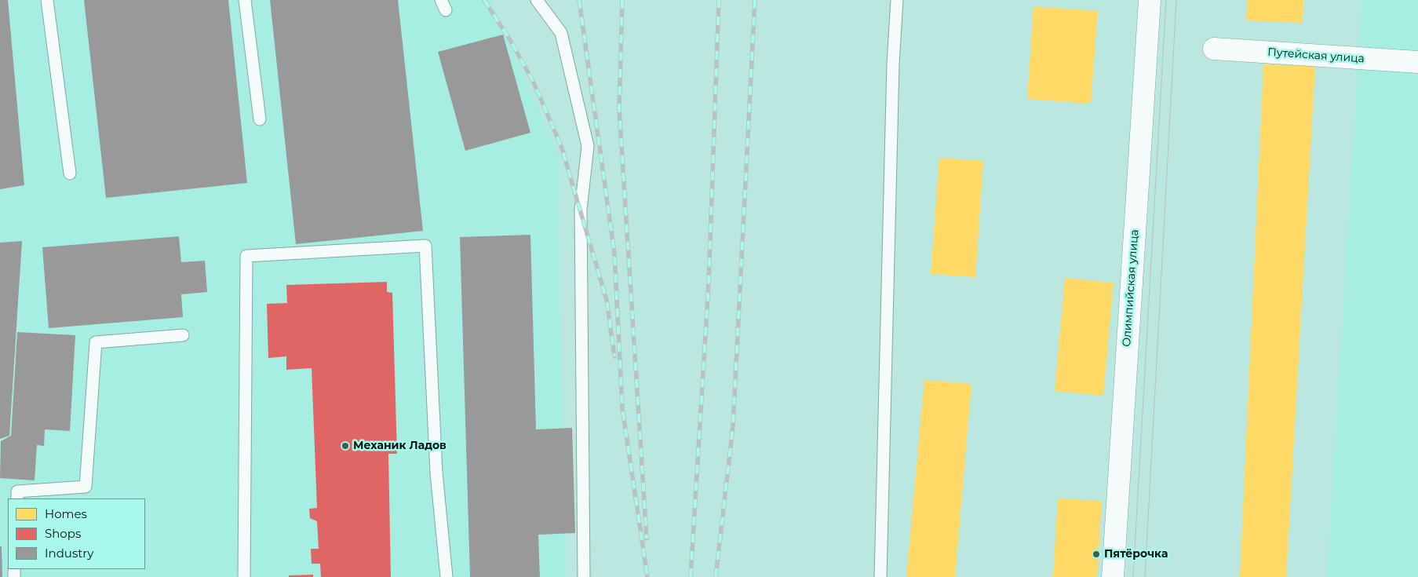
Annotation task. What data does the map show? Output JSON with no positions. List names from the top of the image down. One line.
{"streets":{"street":["Путейская улица","Олимпийская улица"]},"places":["Механик Ладов","Пятёрочка"],"legend":["Homes","Shops","Industry"]}
